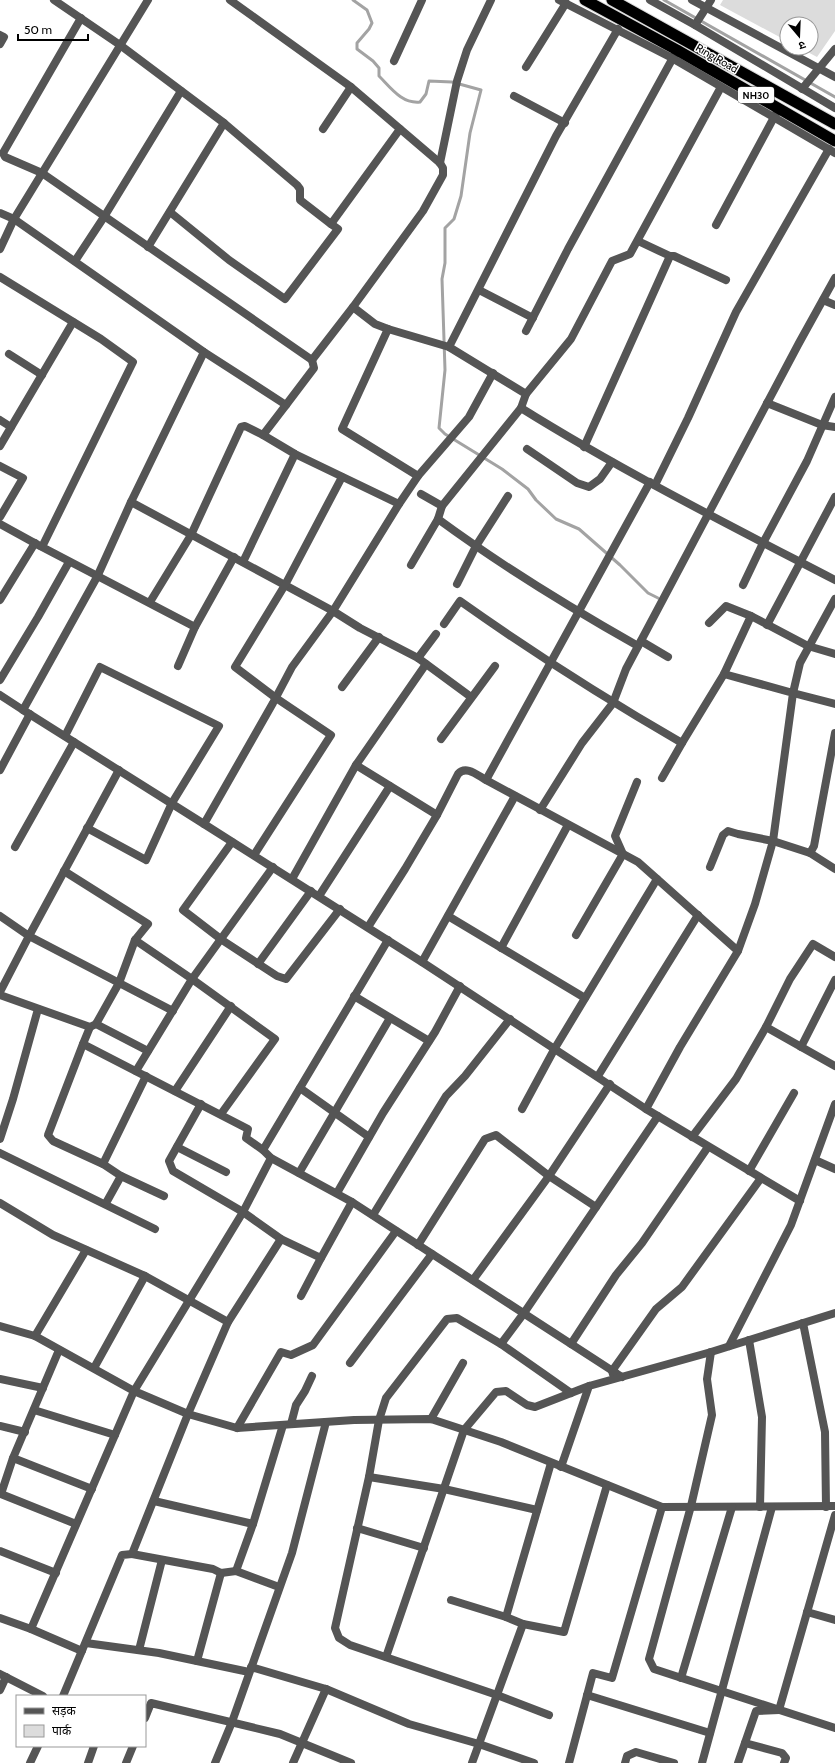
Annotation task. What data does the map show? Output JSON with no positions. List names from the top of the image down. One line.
{"streets":{"highway":["Ring Road","NH30"]},"legend":["सड़क","पार्क"],"scale_bar":"50 m","north":"bottom"}
